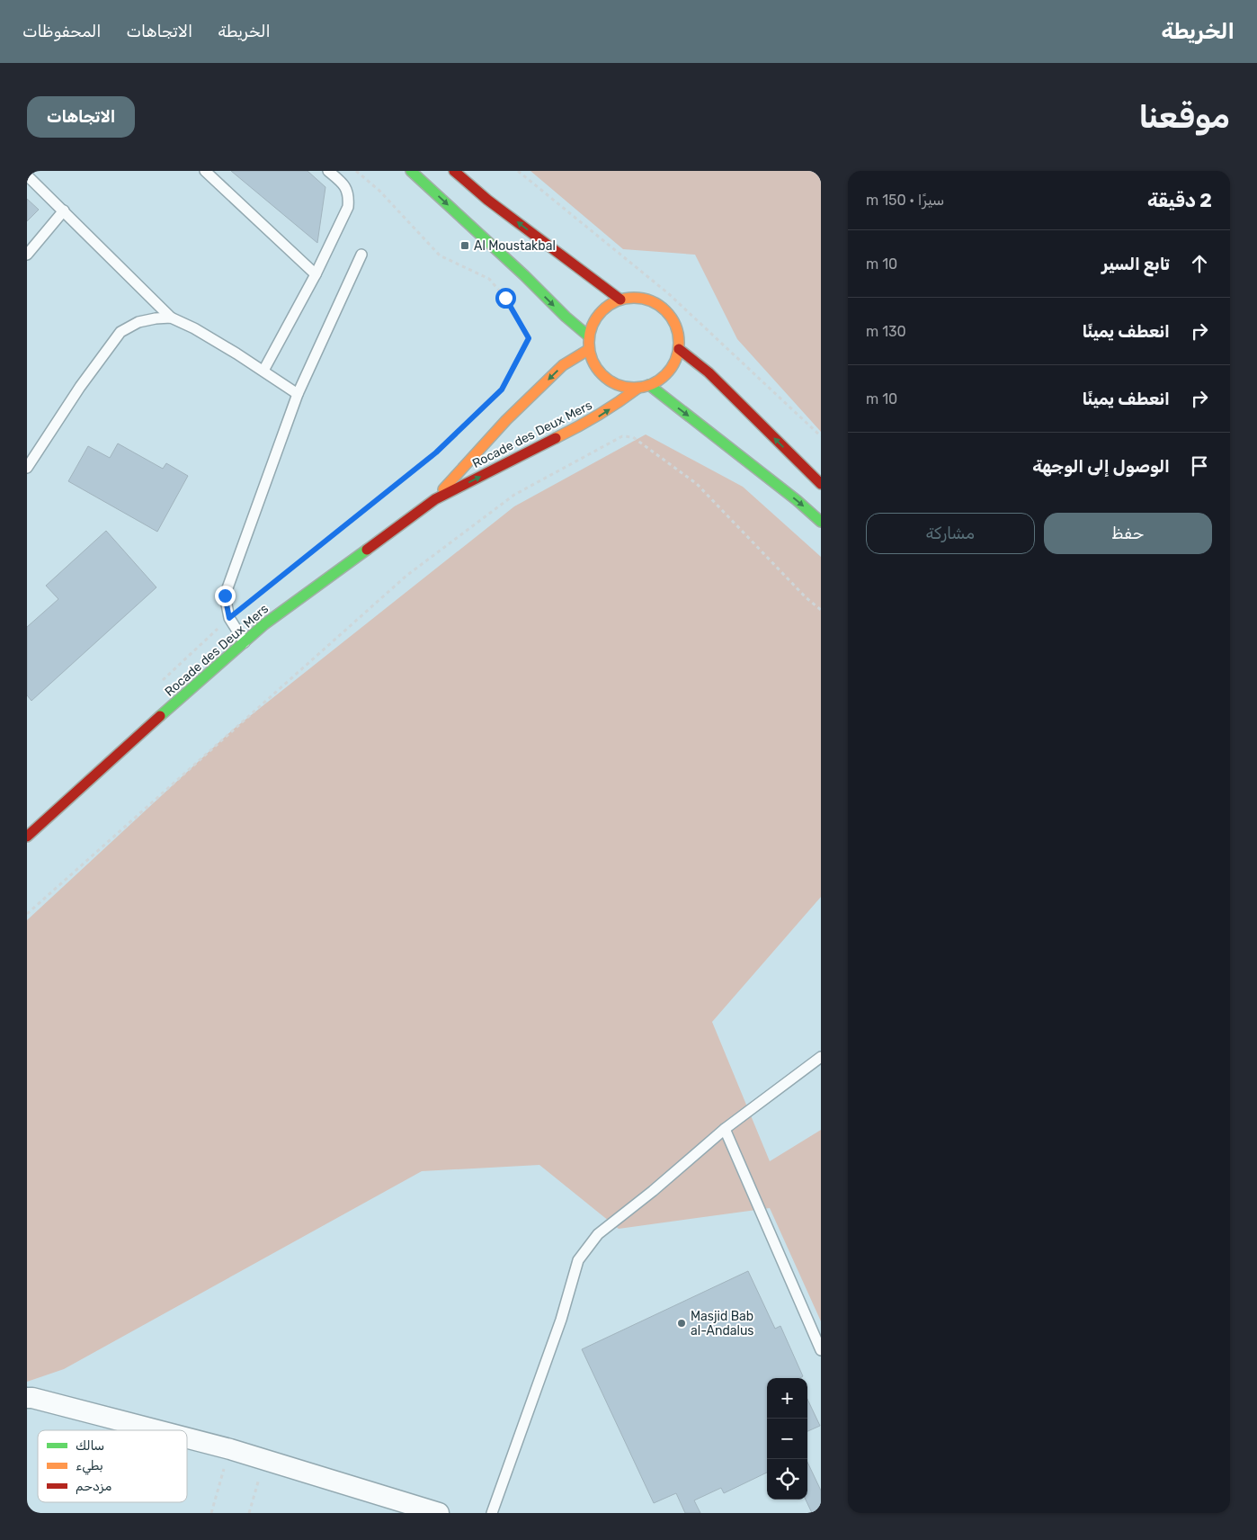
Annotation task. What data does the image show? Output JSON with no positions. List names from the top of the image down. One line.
{"streets":{"highway":["Rocade des Deux Mers"]},"places":{"transit":["Al Moustakbal"],"other":["Masjid Bab al-Andalus"]},"legend":["سالك","بطيء","مزدحم"],"page":{"header":"الخريطة","nav":["الخريطة","الاتجاهات","المحفوظات"],"buttons":["الاتجاهات",["حفظ","مشاركة"]],"title":"موقعنا","heading":["2 دقيقة","سيرًا · 150 m"],"list":[["تابع السير","10 m"],["انعطف يمينًا","130 m"],["انعطف يمينًا","10 m"],"الوصول إلى الوجهة"],"map_buttons":["+","−"]}}
